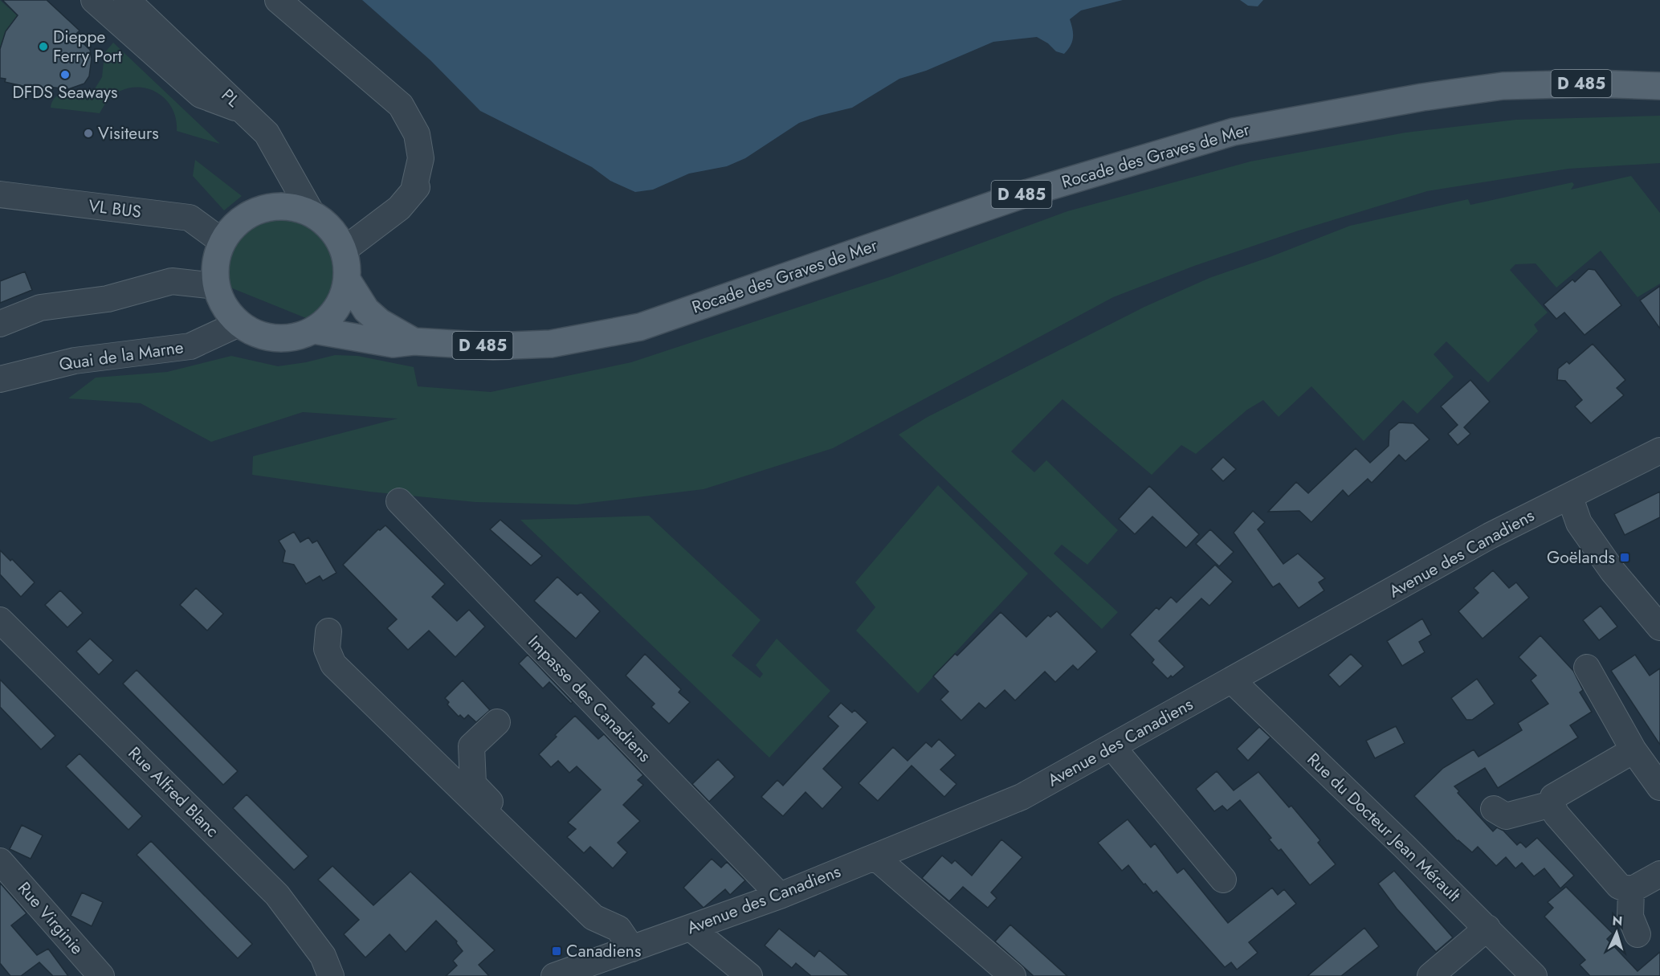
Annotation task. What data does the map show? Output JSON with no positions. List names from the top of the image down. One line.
{"streets":{"main road":["D 485","Rocade des Graves de Mer"],"street":["PL","VL BUS","Quai de la Marne","Avenue des Canadiens","Impasse des Canadiens","Rue Alfred Blanc","Rue du Docteur Jean Mérault","Rue Virginie"]},"crossings":[["D 485","PL"],["D 485","Rocade des Graves de Mer"],["D 485","VL BUS"],["D 485","Quai de la Marne"],["PL","Rocade des Graves de Mer"],["PL","VL BUS"],["PL","Quai de la Marne"],["Rocade des Graves de Mer","VL BUS"],["Rocade des Graves de Mer","Quai de la Marne"],["VL BUS","Quai de la Marne"],["Avenue des Canadiens","Impasse des Canadiens"],["Avenue des Canadiens","Rue du Docteur Jean Mérault"]],"places":{"other":["Dieppe Ferry Port","DFDS Seaways","Visiteurs"],"transit":["Goëlands","Canadiens"]},"north":"top"}
